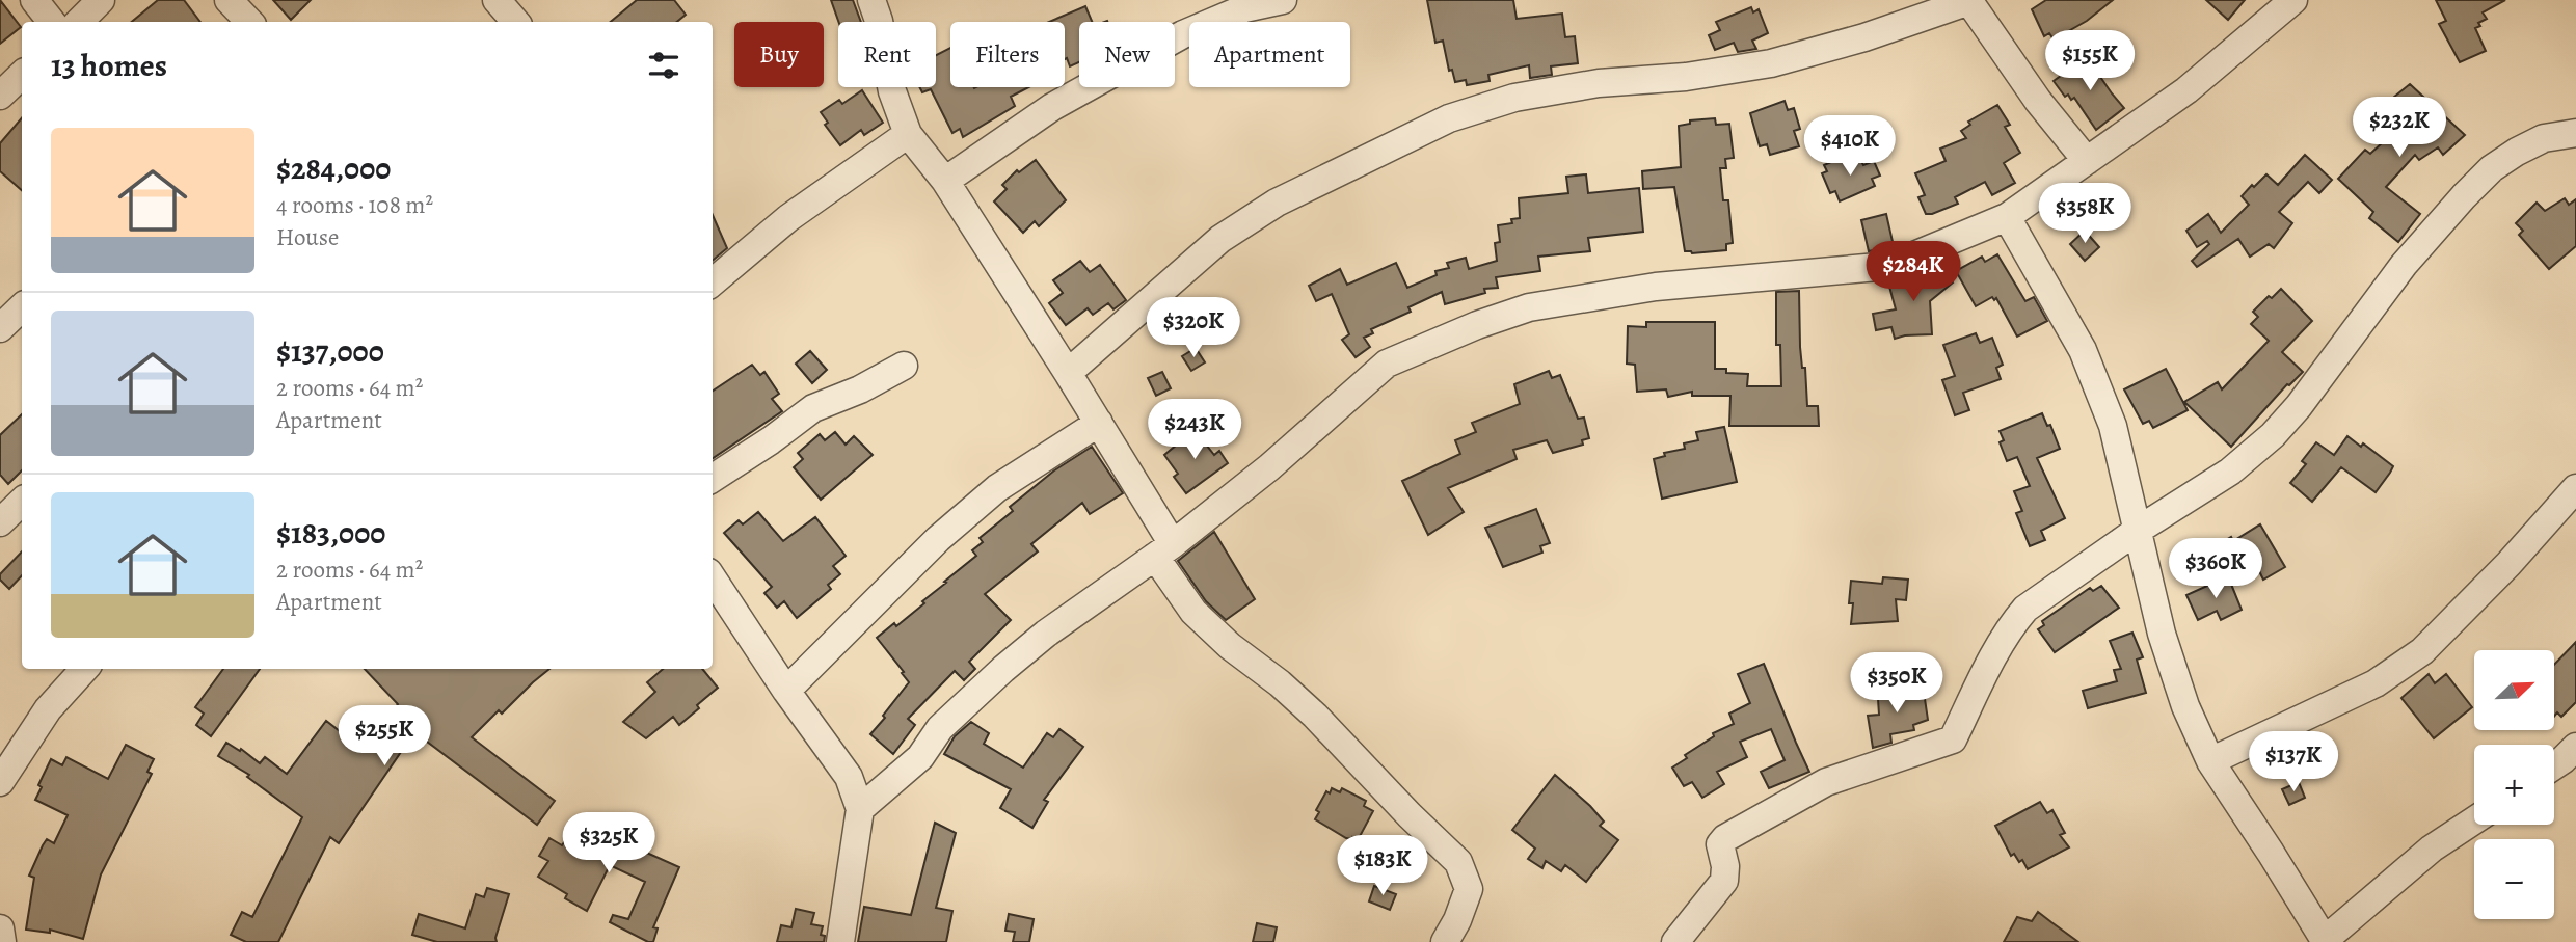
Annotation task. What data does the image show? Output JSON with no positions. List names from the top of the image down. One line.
{"north":"top right","page":{"chip":["Buy","Rent","Filters","New","Apartment"],"heading":"13 homes","price":["$155K","$232K","$410K","$358K","$284K","$320K","$243K","$360K","$350K","$255K","$137K","$325K","$183K"],"list":[{"name":"$284,000","note":"4 rooms · 108 m² · House"},{"name":"$137,000","note":"2 rooms · 64 m² · Apartment"},{"name":"$183,000","note":"2 rooms · 64 m² · Apartment"}],"map_buttons":["+","−"]}}
